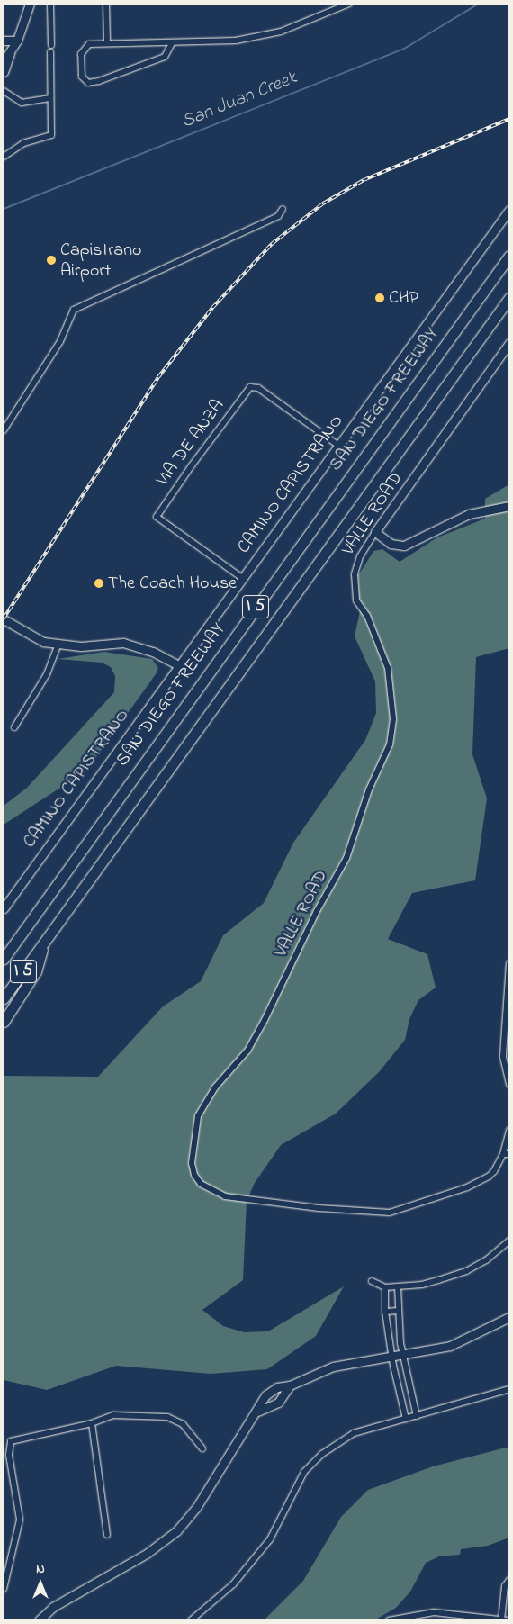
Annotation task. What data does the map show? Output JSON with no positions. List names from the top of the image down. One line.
{"streets":{"highway":["SAN DIEGO FREEWAY","I 5"],"street":["VIA DE ANZA","CAMINO CAPISTRANO","VALLE ROAD"]},"crossings":[["VIA DE ANZA","CAMINO CAPISTRANO"]],"water":["San Juan Creek"],"places":["Capistrano Airport","CHP","The Coach House"],"north":"top"}
